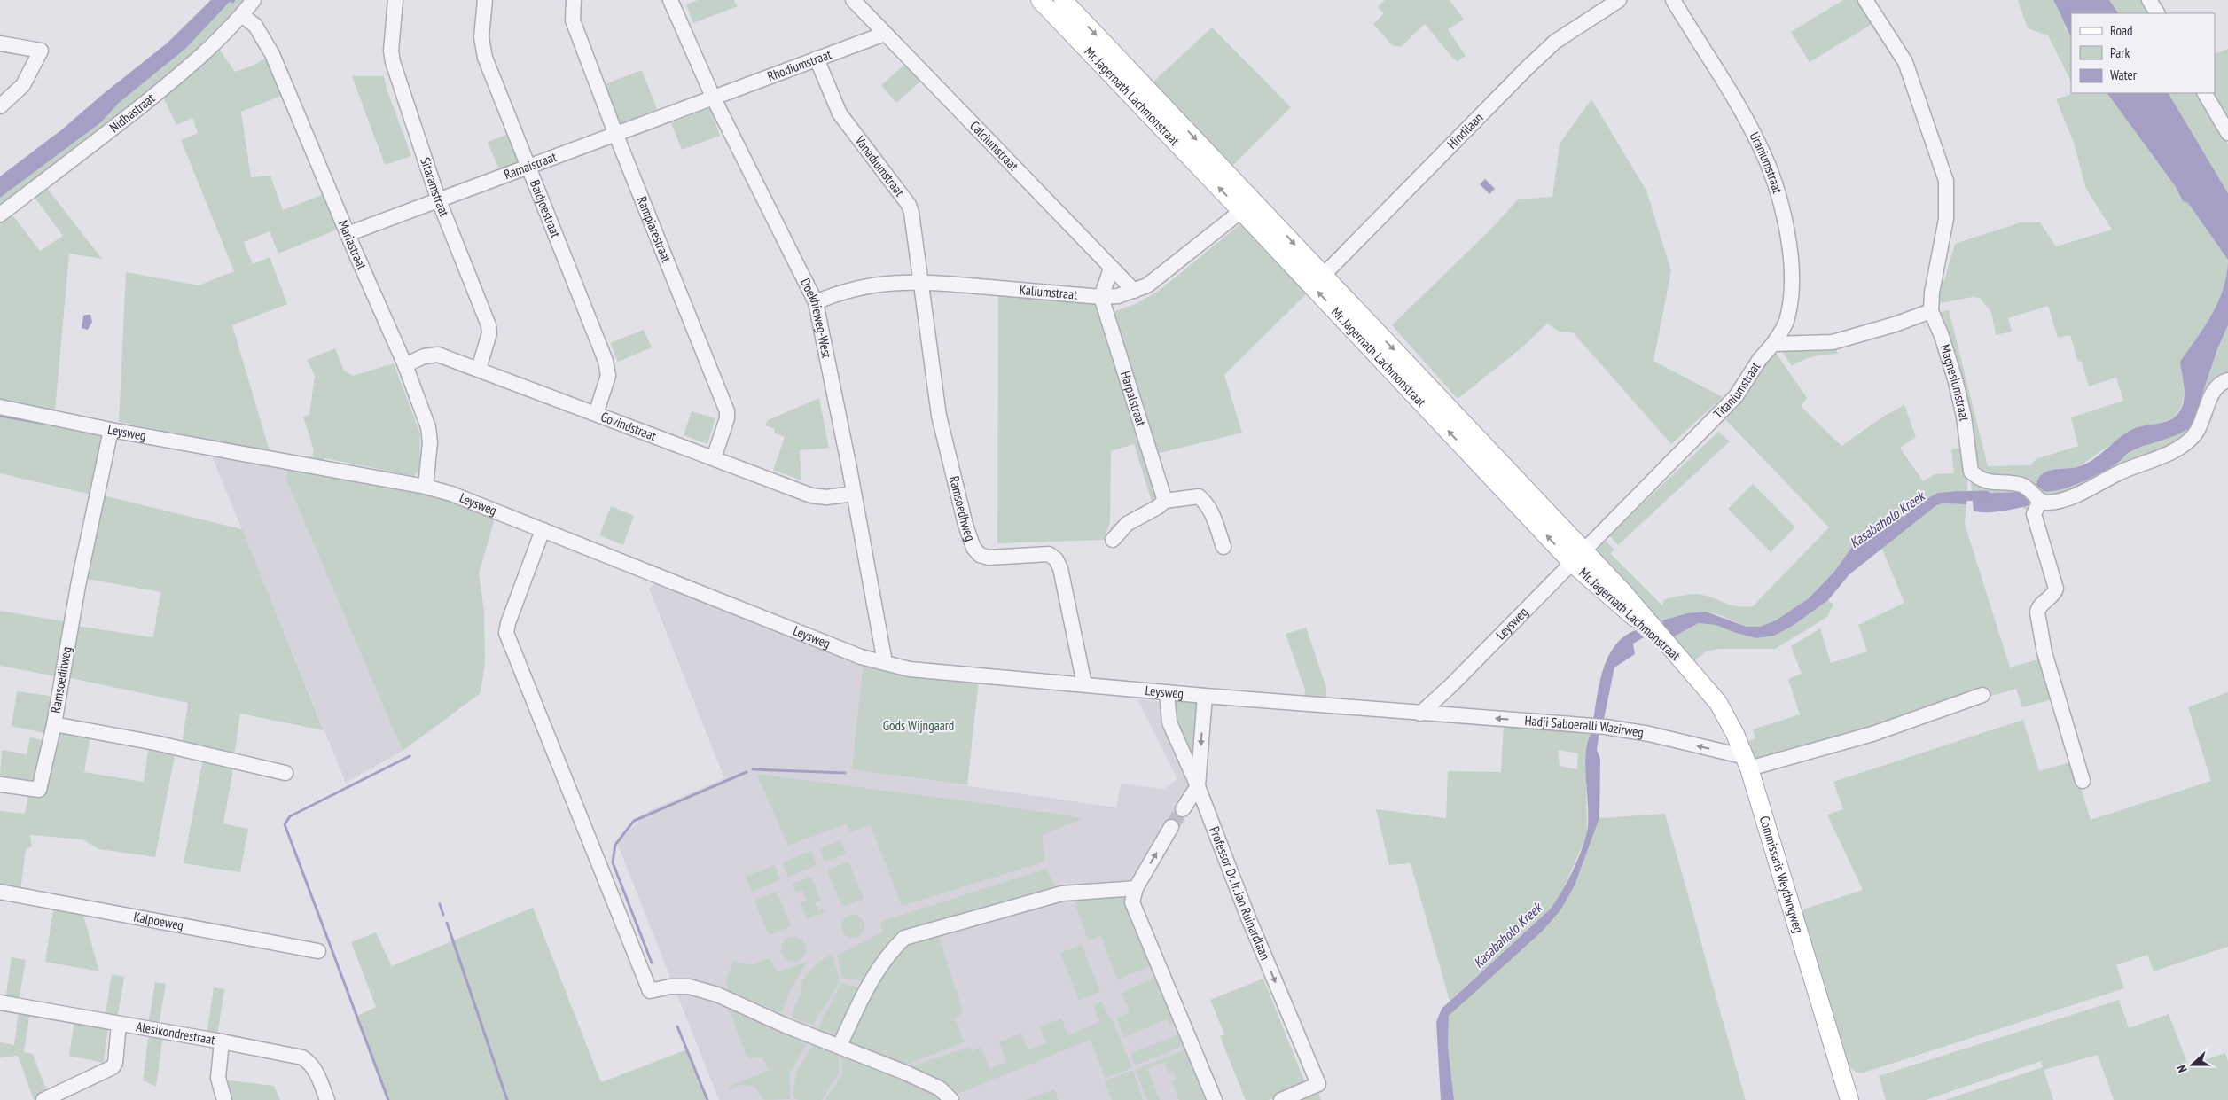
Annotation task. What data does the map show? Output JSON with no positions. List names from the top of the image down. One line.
{"streets":{"main road":["Mr. Jagernath Lachmonstraat","Commissaris Weythingweg"],"street":["Rhodiumstraat","Nidhastraat","Hindilaan","Calciumstraat","Uraniumstraat","Ramaistraat","Vanadiumstraat","Sitaramstraat","Baidjoestraat","Rampiarestraat","Mariastraat","Kaliumstraat","Doekhieweg-West","Magnesiumstraat","Titaniumstraat","Harpalstraat","Govindstraat","Leysweg","Ramsoedhweg","Ramsoeditweg","Hadji Saboeralli Wazirweg","Professor Dr. Ir. Jan Ruinardlaan","Kalpoeweg","Alesikondrestraat"]},"crossings":[["Rhodiumstraat","Calciumstraat"],["Rhodiumstraat","Ramaistraat"],["Rhodiumstraat","Vanadiumstraat"],["Rhodiumstraat","Doekhieweg-West"],["Mr. Jagernath Lachmonstraat","Hindilaan"],["Mr. Jagernath Lachmonstraat","Kaliumstraat"],["Mr. Jagernath Lachmonstraat","Titaniumstraat"],["Mr. Jagernath Lachmonstraat","Leysweg"],["Mr. Jagernath Lachmonstraat","Commissaris Weythingweg"],["Nidhastraat","Mariastraat"],["Calciumstraat","Kaliumstraat"],["Uraniumstraat","Titaniumstraat"],["Ramaistraat","Sitaramstraat"],["Ramaistraat","Baidjoestraat"],["Ramaistraat","Rampiarestraat"],["Ramaistraat","Mariastraat"],["Ramaistraat","Doekhieweg-West"],["Vanadiumstraat","Kaliumstraat"],["Vanadiumstraat","Ramsoedhweg"],["Sitaramstraat","Govindstraat"],["Baidjoestraat","Govindstraat"],["Rampiarestraat","Govindstraat"],["Mariastraat","Govindstraat"],["Mariastraat","Leysweg"],["Kaliumstraat","Doekhieweg-West"],["Kaliumstraat","Harpalstraat"],["Kaliumstraat","Ramsoedhweg"],["Doekhieweg-West","Govindstraat"],["Doekhieweg-West","Leysweg"],["Titaniumstraat","Leysweg"],["Leysweg","Ramsoedhweg"],["Leysweg","Ramsoeditweg"],["Leysweg","Hadji Saboeralli Wazirweg"],["Leysweg","Professor Dr. Ir. Jan Ruinardlaan"],["Hadji Saboeralli Wazirweg","Commissaris Weythingweg"]],"one_way":["Hadji Saboeralli Wazirweg"],"water":["Kasabaholo Kreek"],"parks":["Gods Wijngaard"],"legend":["Road","Park","Water"],"north":"left"}
